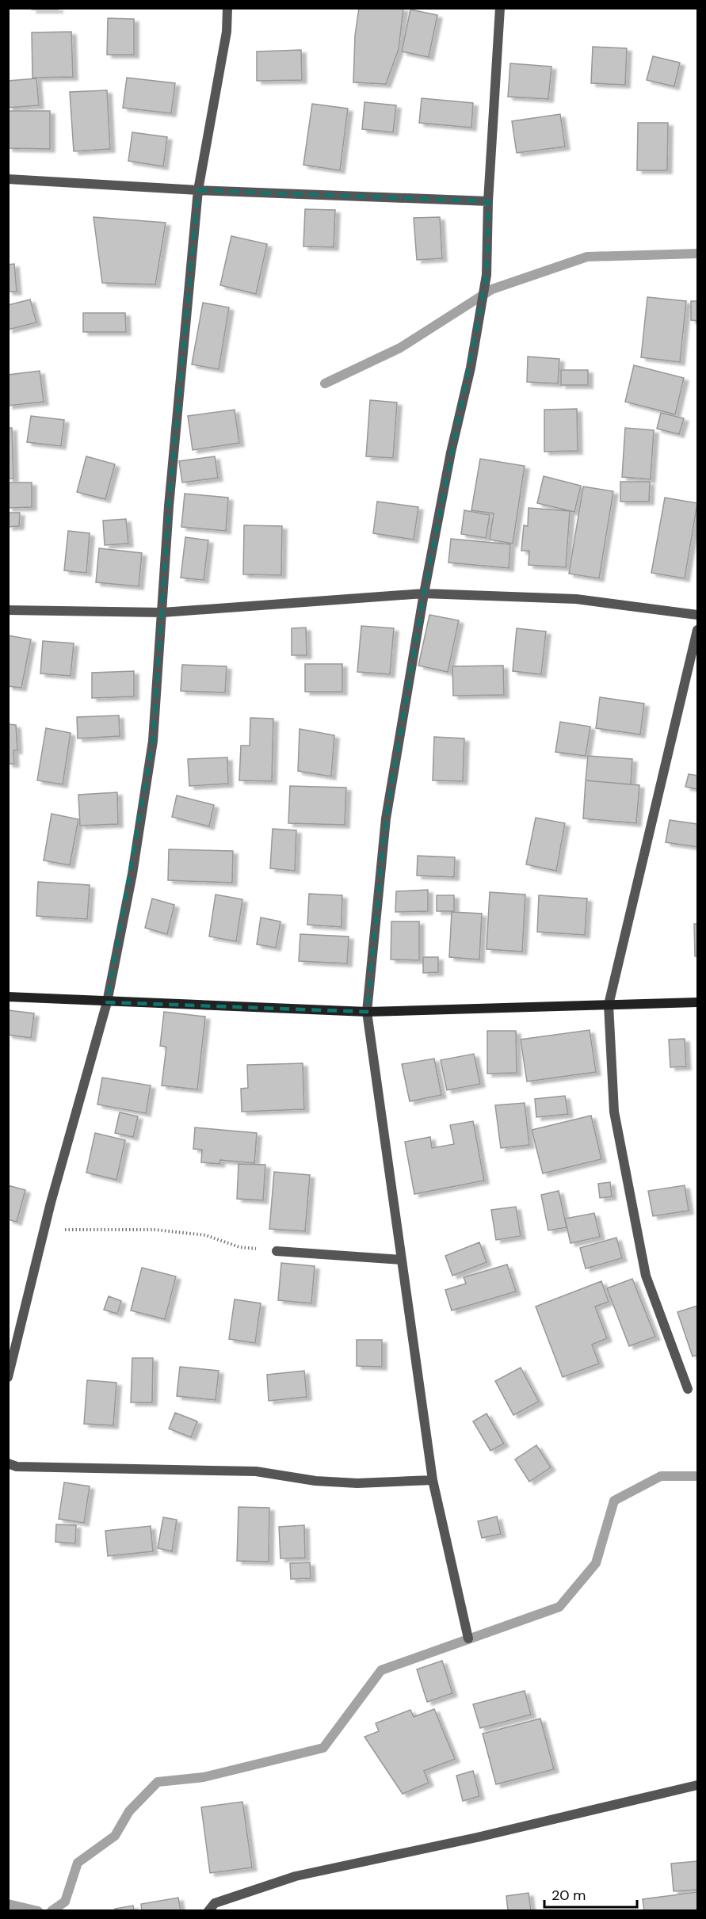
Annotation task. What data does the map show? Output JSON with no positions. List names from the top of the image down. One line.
{"scale_bar":"20 m"}
